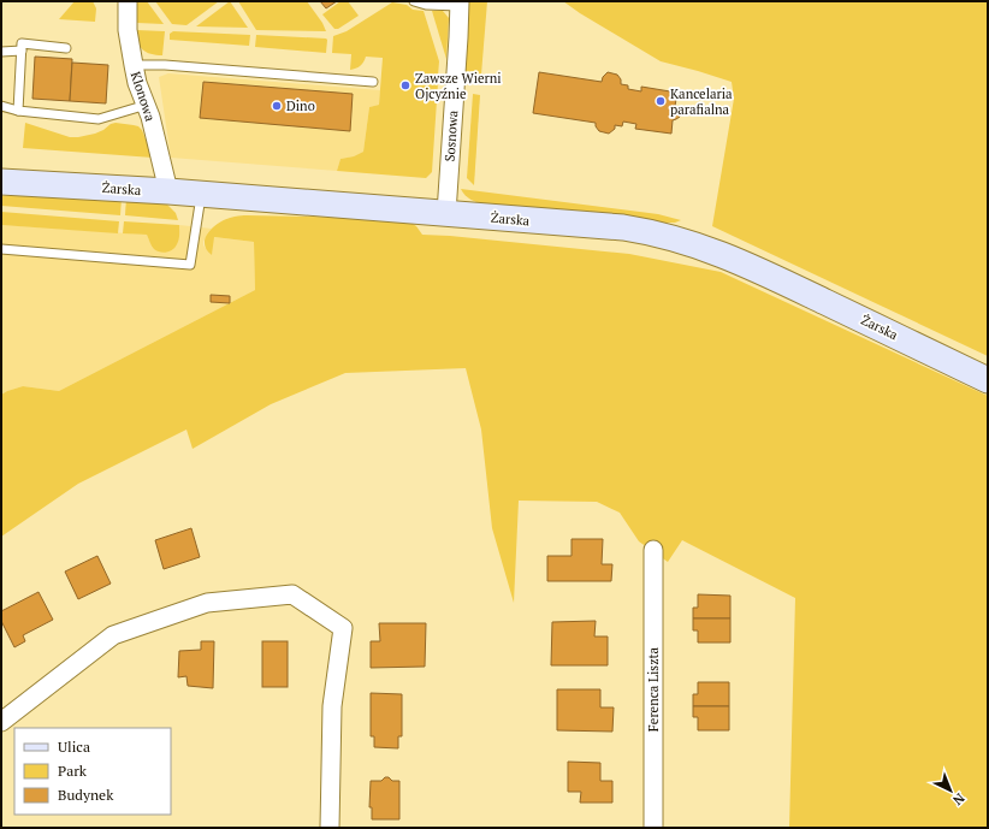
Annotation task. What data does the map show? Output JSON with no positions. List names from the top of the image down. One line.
{"streets":{"street":["Klonowa","Sosnowa","Żarska","Ferenca Liszta"]},"crossings":[["Klonowa","Żarska"],["Sosnowa","Żarska"]],"places":["Zawsze Wierni Ojcyźnie","Kancelaria parafialna","Dino"],"legend":["Ulica","Park","Budynek"],"north":"bottom right"}
